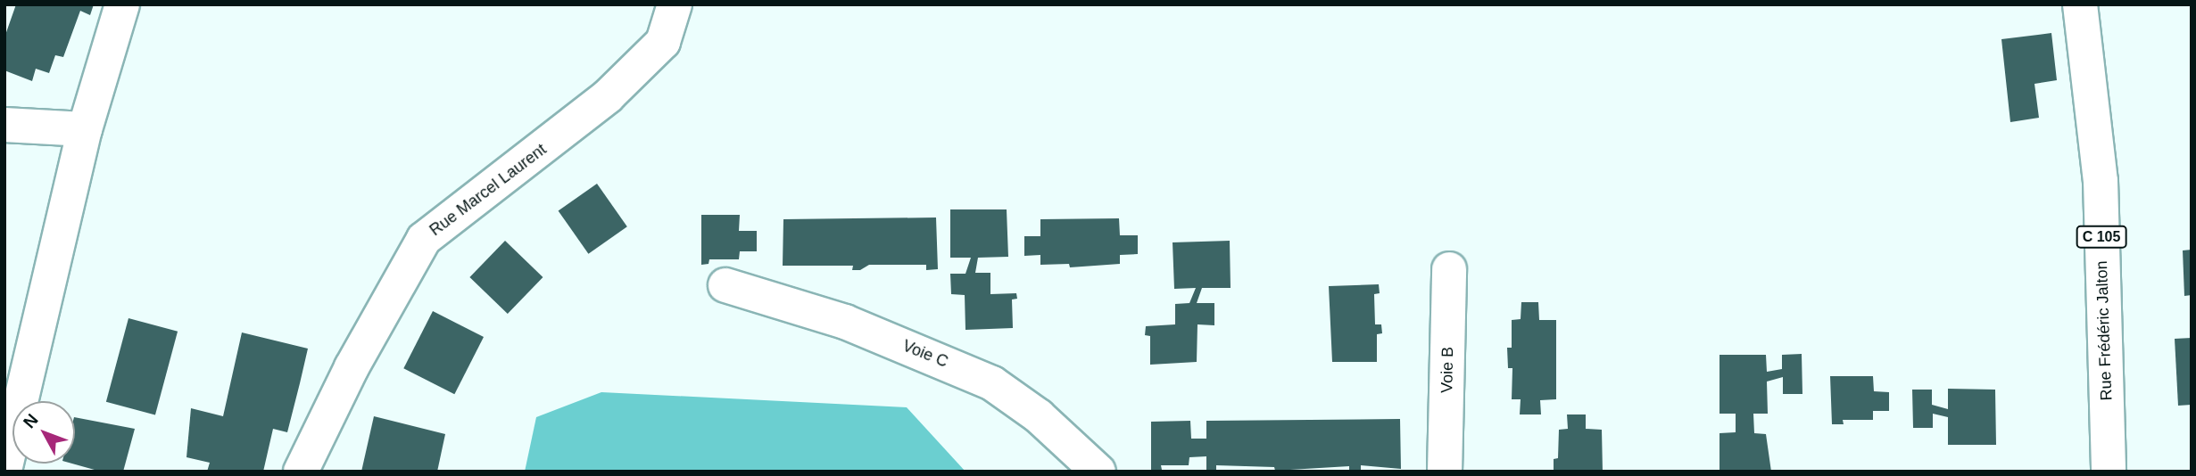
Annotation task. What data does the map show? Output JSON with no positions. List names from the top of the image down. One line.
{"streets":{"street":["Rue Marcel Laurent","C 105","Rue Frédéric Jalton","Voie C","Voie B"]},"north":"top left"}
